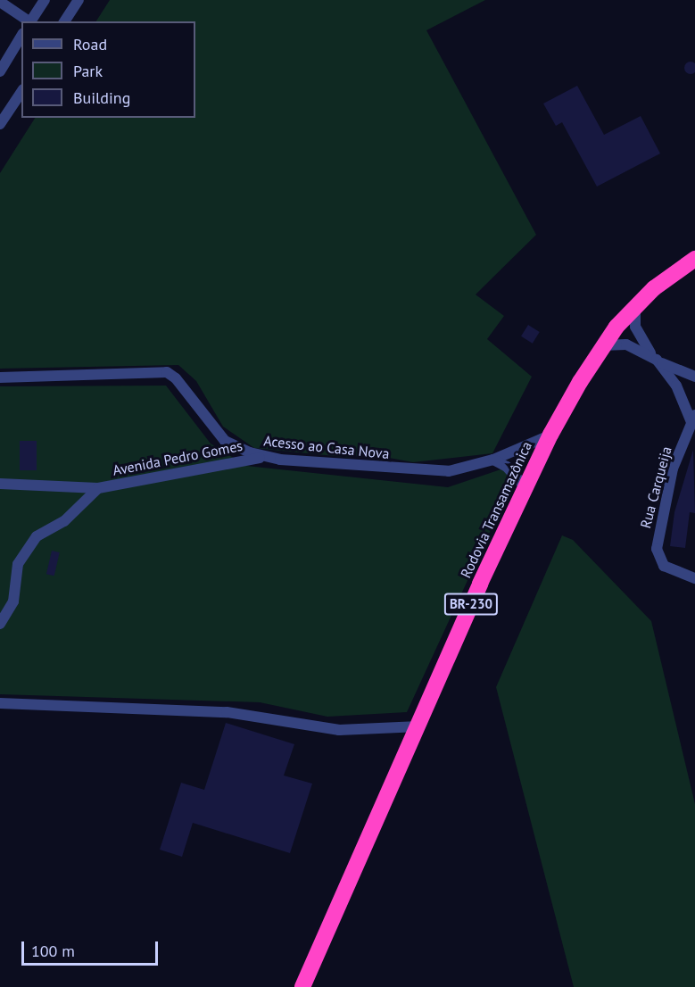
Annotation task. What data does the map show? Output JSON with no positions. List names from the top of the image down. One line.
{"streets":{"highway":["Rodovia Transamazônica","BR-230"],"street":["Acesso ao Casa Nova","Avenida Pedro Gomes","Rua Carqueija"]},"crossings":[["Acesso ao Casa Nova","Avenida Pedro Gomes"],["Acesso ao Casa Nova","Rodovia Transamazônica"]],"legend":["Road","Park","Building"],"scale_bar":"100 m"}
